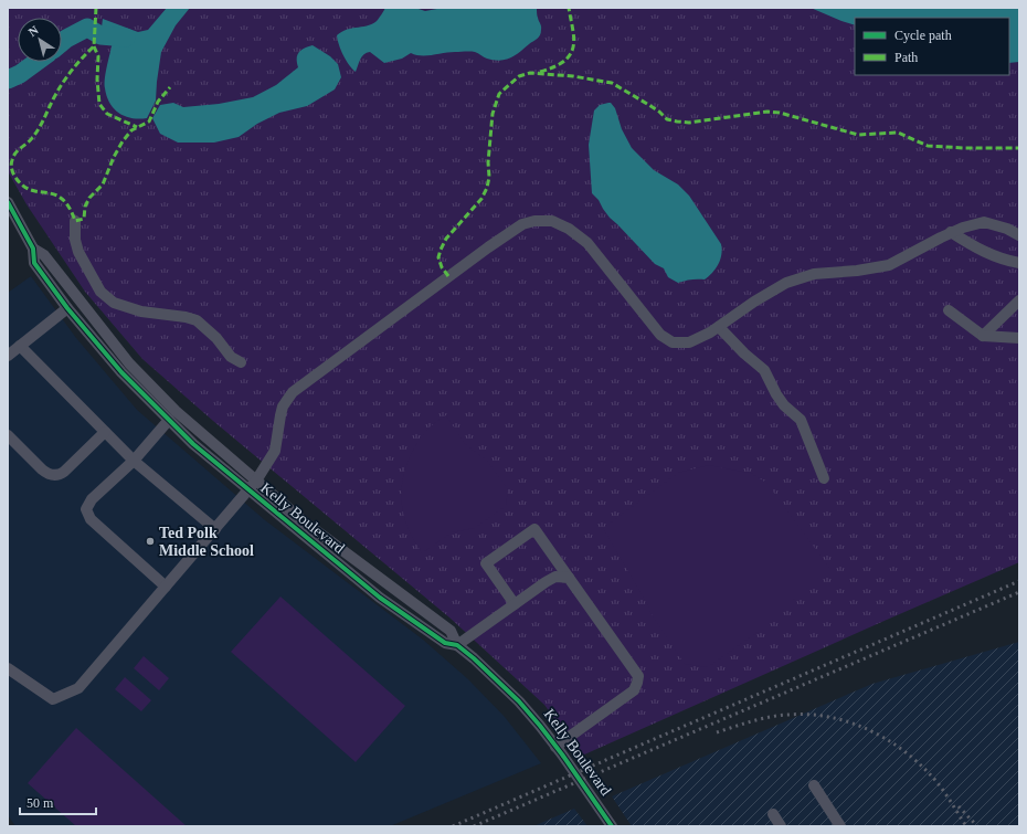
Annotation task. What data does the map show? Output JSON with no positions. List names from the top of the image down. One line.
{"streets":{"street":["Kelly Boulevard"]},"places":["Ted Polk Middle School"],"legend":["Cycle path","Path"],"scale_bar":"50 m","north":"top left"}
